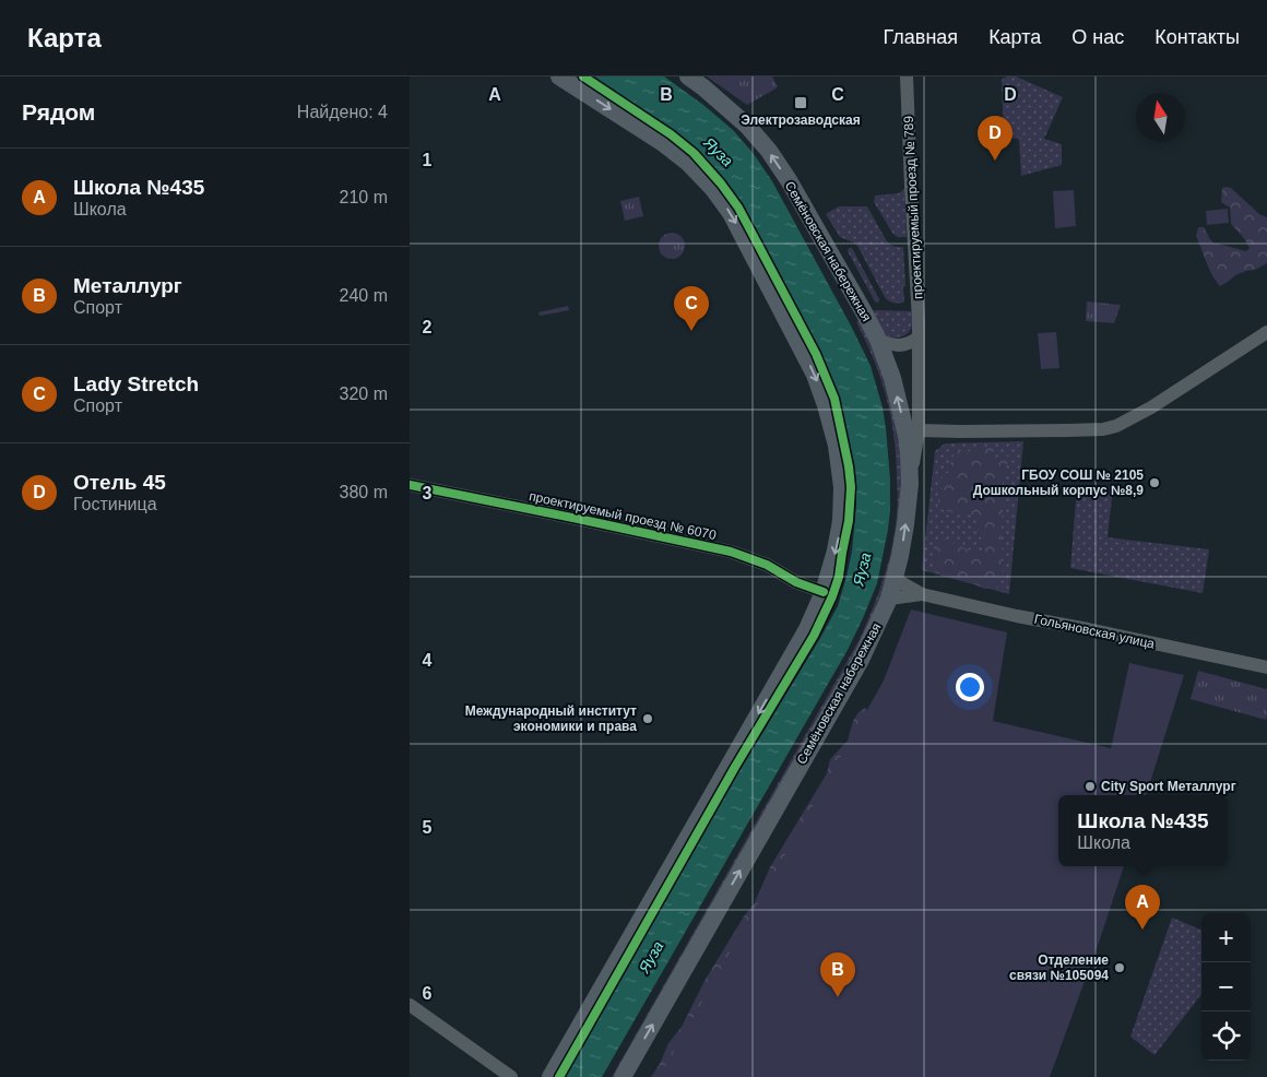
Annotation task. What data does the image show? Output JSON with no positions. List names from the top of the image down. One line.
{"streets":{"main road":["Семёновская набережная"],"street":["проектируемый проезд № 789","проектируемый проезд № 6070","Гольяновская улица"]},"crossings":[["проектируемый проезд № 789","Семёновская набережная"],["Семёновская набережная","Гольяновская улица"]],"one_way":["Семёновская набережная"],"water":["Яуза"],"places":{"transit":["Электрозаводская"],"other":["ГБОУ СОШ № 2105 Дошкольный корпус №8,9","Международный институт экономики и права","City Sport Металлург","Отделение связи №105094"]},"north":"top","page":{"header":"Карта","nav":["Главная","Карта","О нас","Контакты"],"heading":["Рядом","Найдено: 4"],"pins":["D","C","A","B"],"list":[{"mark":"A","name":"Школа №435","note":"Школа","value":"210 m"},{"mark":"B","name":"Металлург","note":"Спорт","value":"240 m"},{"mark":"C","name":"Lady Stretch","note":"Спорт","value":"320 m"},{"mark":"D","name":"Отель 45","note":"Гостиница","value":"380 m"}],"popup":["Школа №435","Школа"],"map_buttons":["+","−"]},"grid":{"columns":["A","B","C","D"],"rows":["1","2","3","4","5","6"]}}
